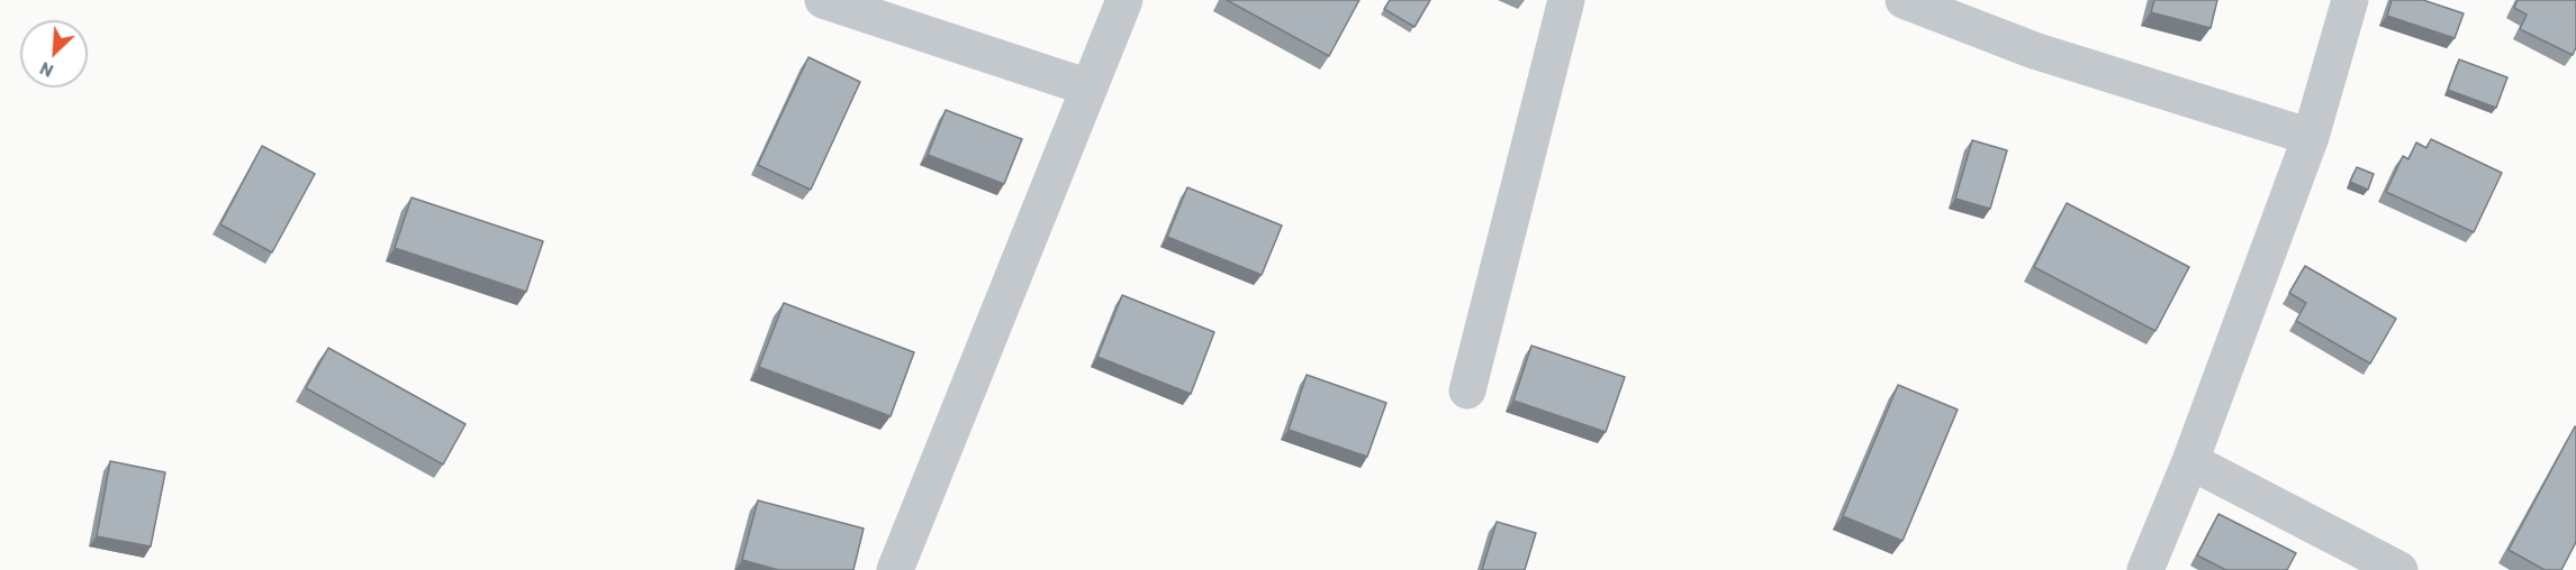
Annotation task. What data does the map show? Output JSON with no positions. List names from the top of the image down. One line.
{"north":"bottom left"}
